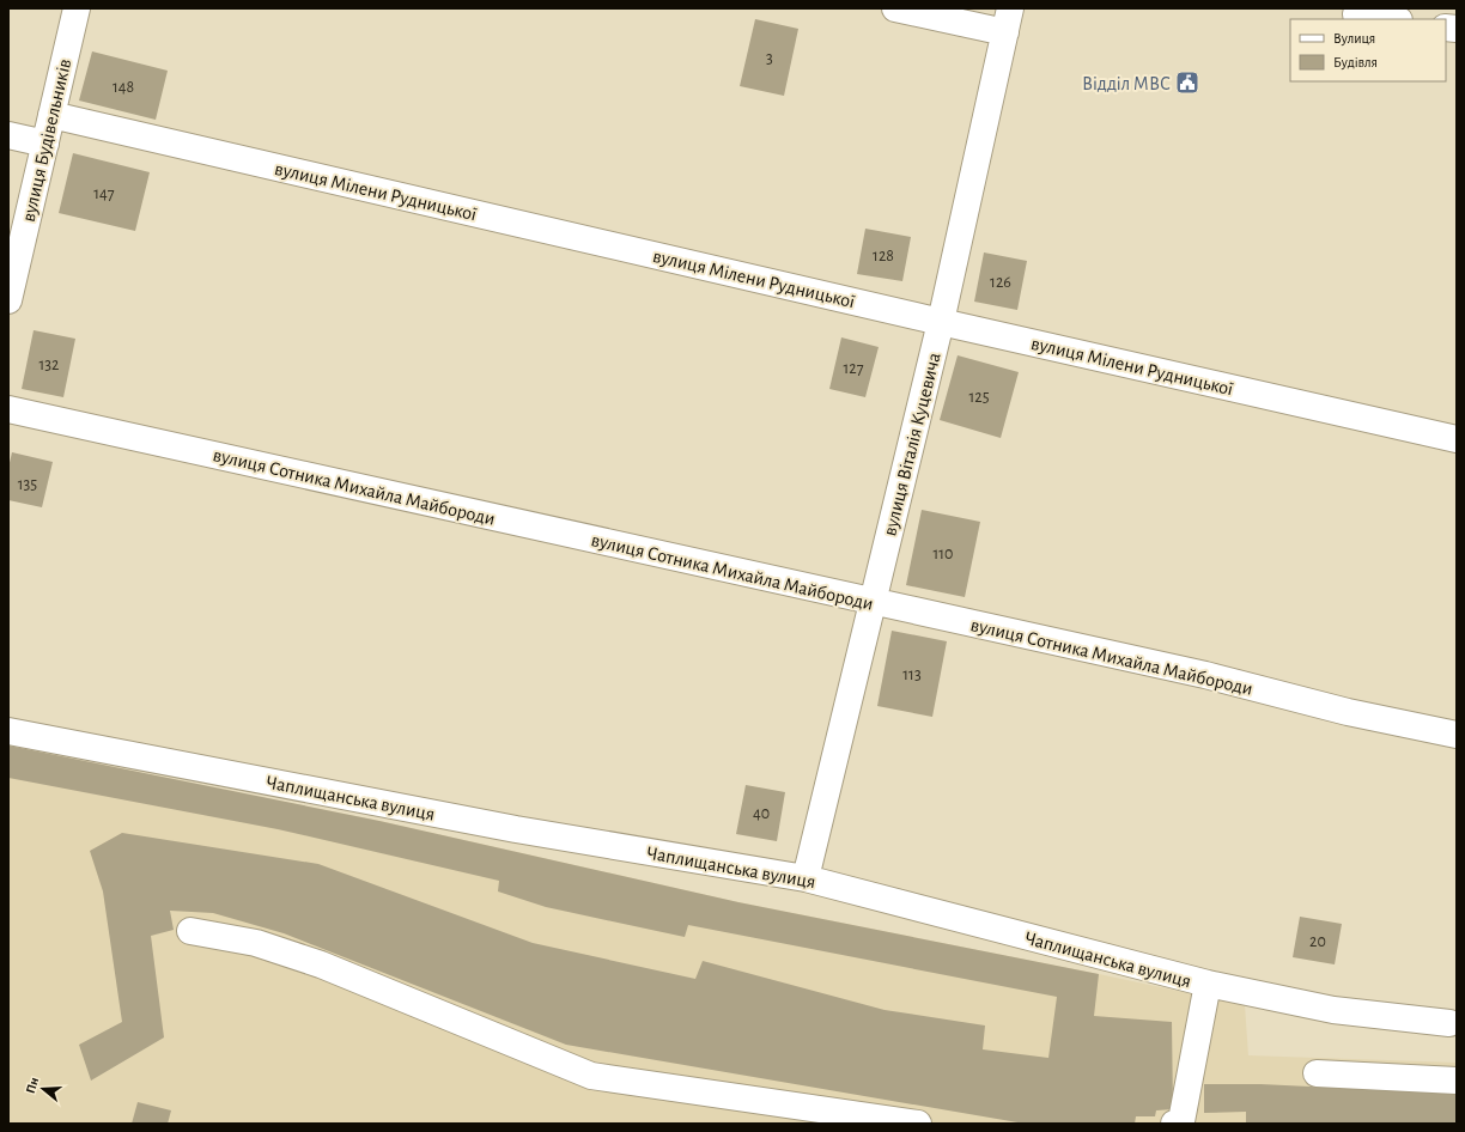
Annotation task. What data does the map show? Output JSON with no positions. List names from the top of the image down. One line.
{"streets":{"street":["вулиця Будівельників","вулиця Мілени Рудницької","вулиця Віталія Куцевича","вулиця Сотника Михайла Майбороди","Чаплищанська вулиця"]},"crossings":[["вулиця Будівельників","вулиця Мілени Рудницької"],["вулиця Мілени Рудницької","вулиця Віталія Куцевича"],["вулиця Віталія Куцевича","вулиця Сотника Михайла Майбороди"],["вулиця Віталія Куцевича","Чаплищанська вулиця"]],"places":{"public building":["Відділ МВС"]},"house_numbers":["3","148","147","128","126","132","127","125","135","110","113","40","20"],"legend":["Вулиця","Будівля"],"north":"left"}
